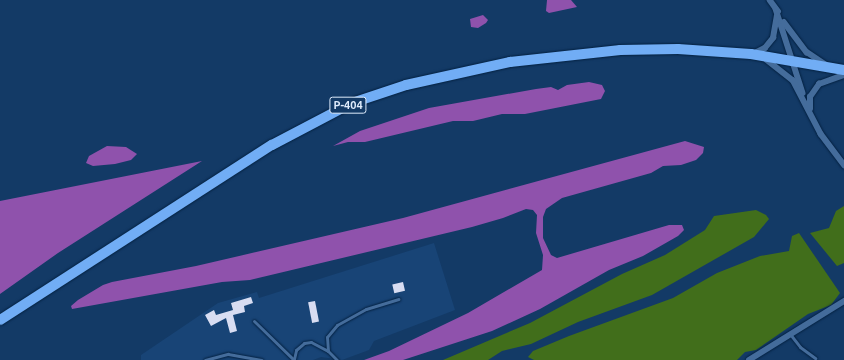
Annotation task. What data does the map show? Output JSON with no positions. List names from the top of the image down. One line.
{"streets":{"highway":["Р-404"]}}
